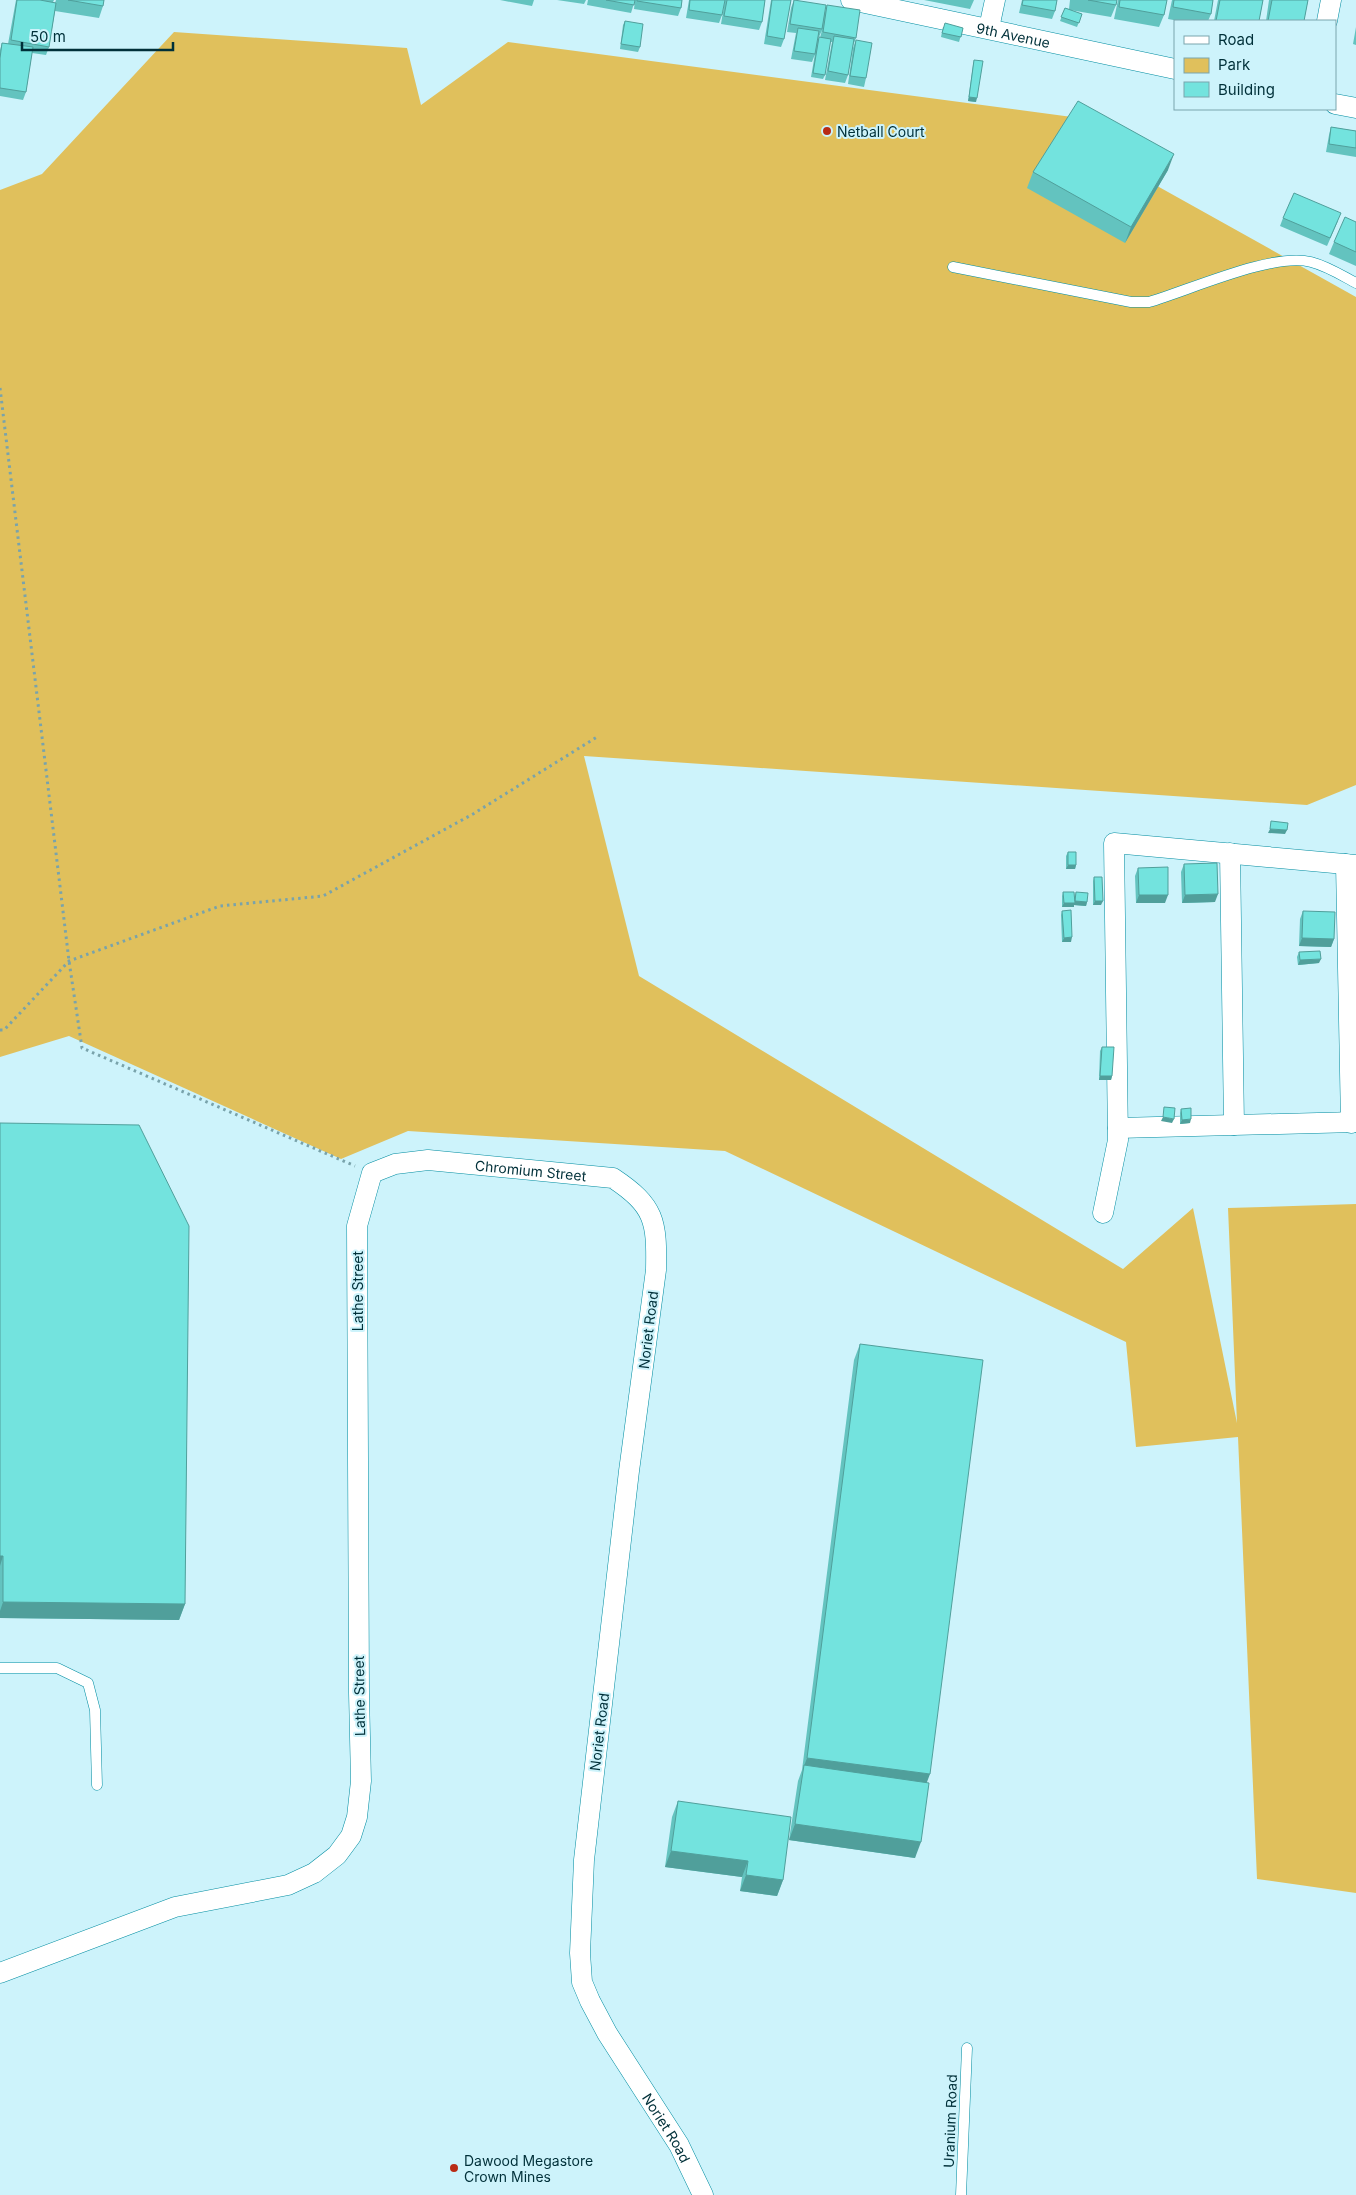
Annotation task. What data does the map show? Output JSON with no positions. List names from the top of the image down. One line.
{"streets":{"street":["9th Avenue","Chromium Street","Lathe Street","Noriet Road"],"lane":["Uranium Road"]},"crossings":[["Chromium Street","Lathe Street"],["Chromium Street","Noriet Road"]],"places":["Netball Court","Dawood Megastore Crown Mines"],"legend":["Road","Park","Building"],"scale_bar":"50 m"}
